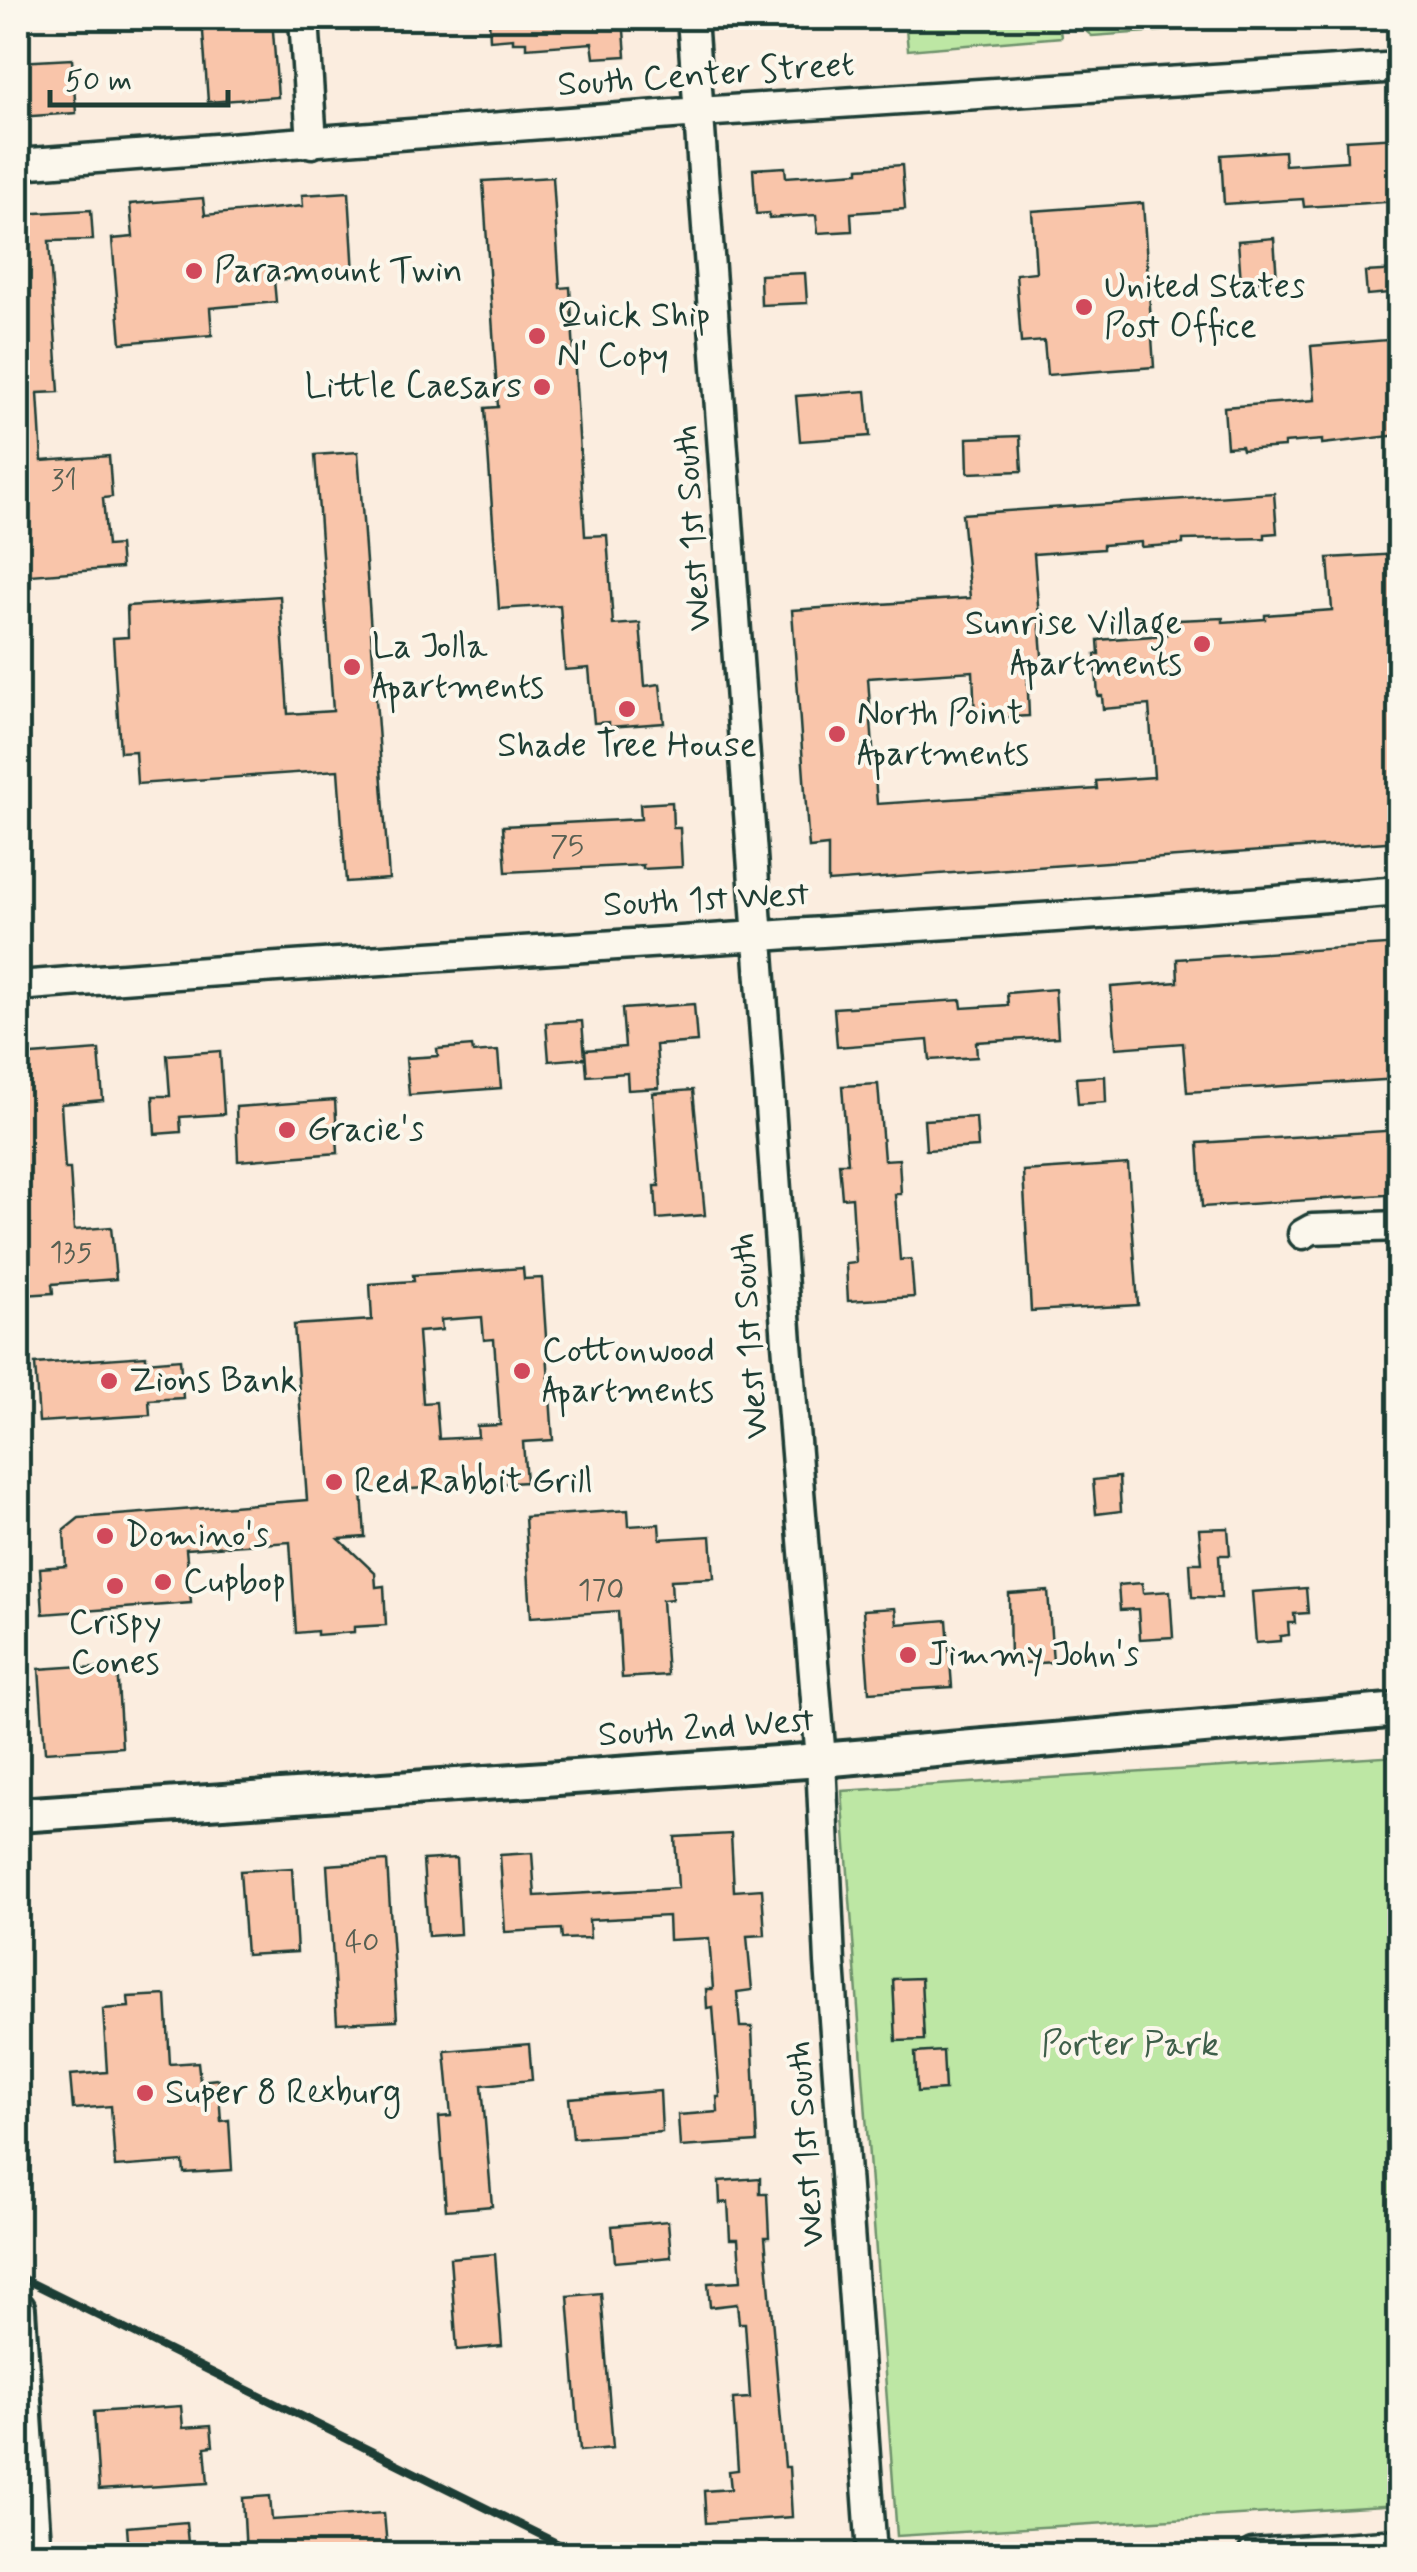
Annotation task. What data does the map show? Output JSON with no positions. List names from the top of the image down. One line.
{"streets":{"main road":["South 2nd West"],"street":["South Center Street","West 1st South","South 1st West"]},"crossings":[["South Center Street","West 1st South"],["West 1st South","South 1st West"],["West 1st South","South 2nd West"]],"parks":["Porter Park"],"places":["Paramount Twin","United States Post Office","Quick Ship N' Copy","Little Caesars","Sunrise Village Apartments","La Jolla Apartments","Shade Tree House","North Point Apartments","Gracie's","Cottonwood Apartments","Zions Bank","Red Rabbit Grill","Domino's","Cupbop","Crispy Cones","Jimmy John's","Super 8 Rexburg"],"house_numbers":["31","75","135","170","40"],"scale_bar":"50 m"}
